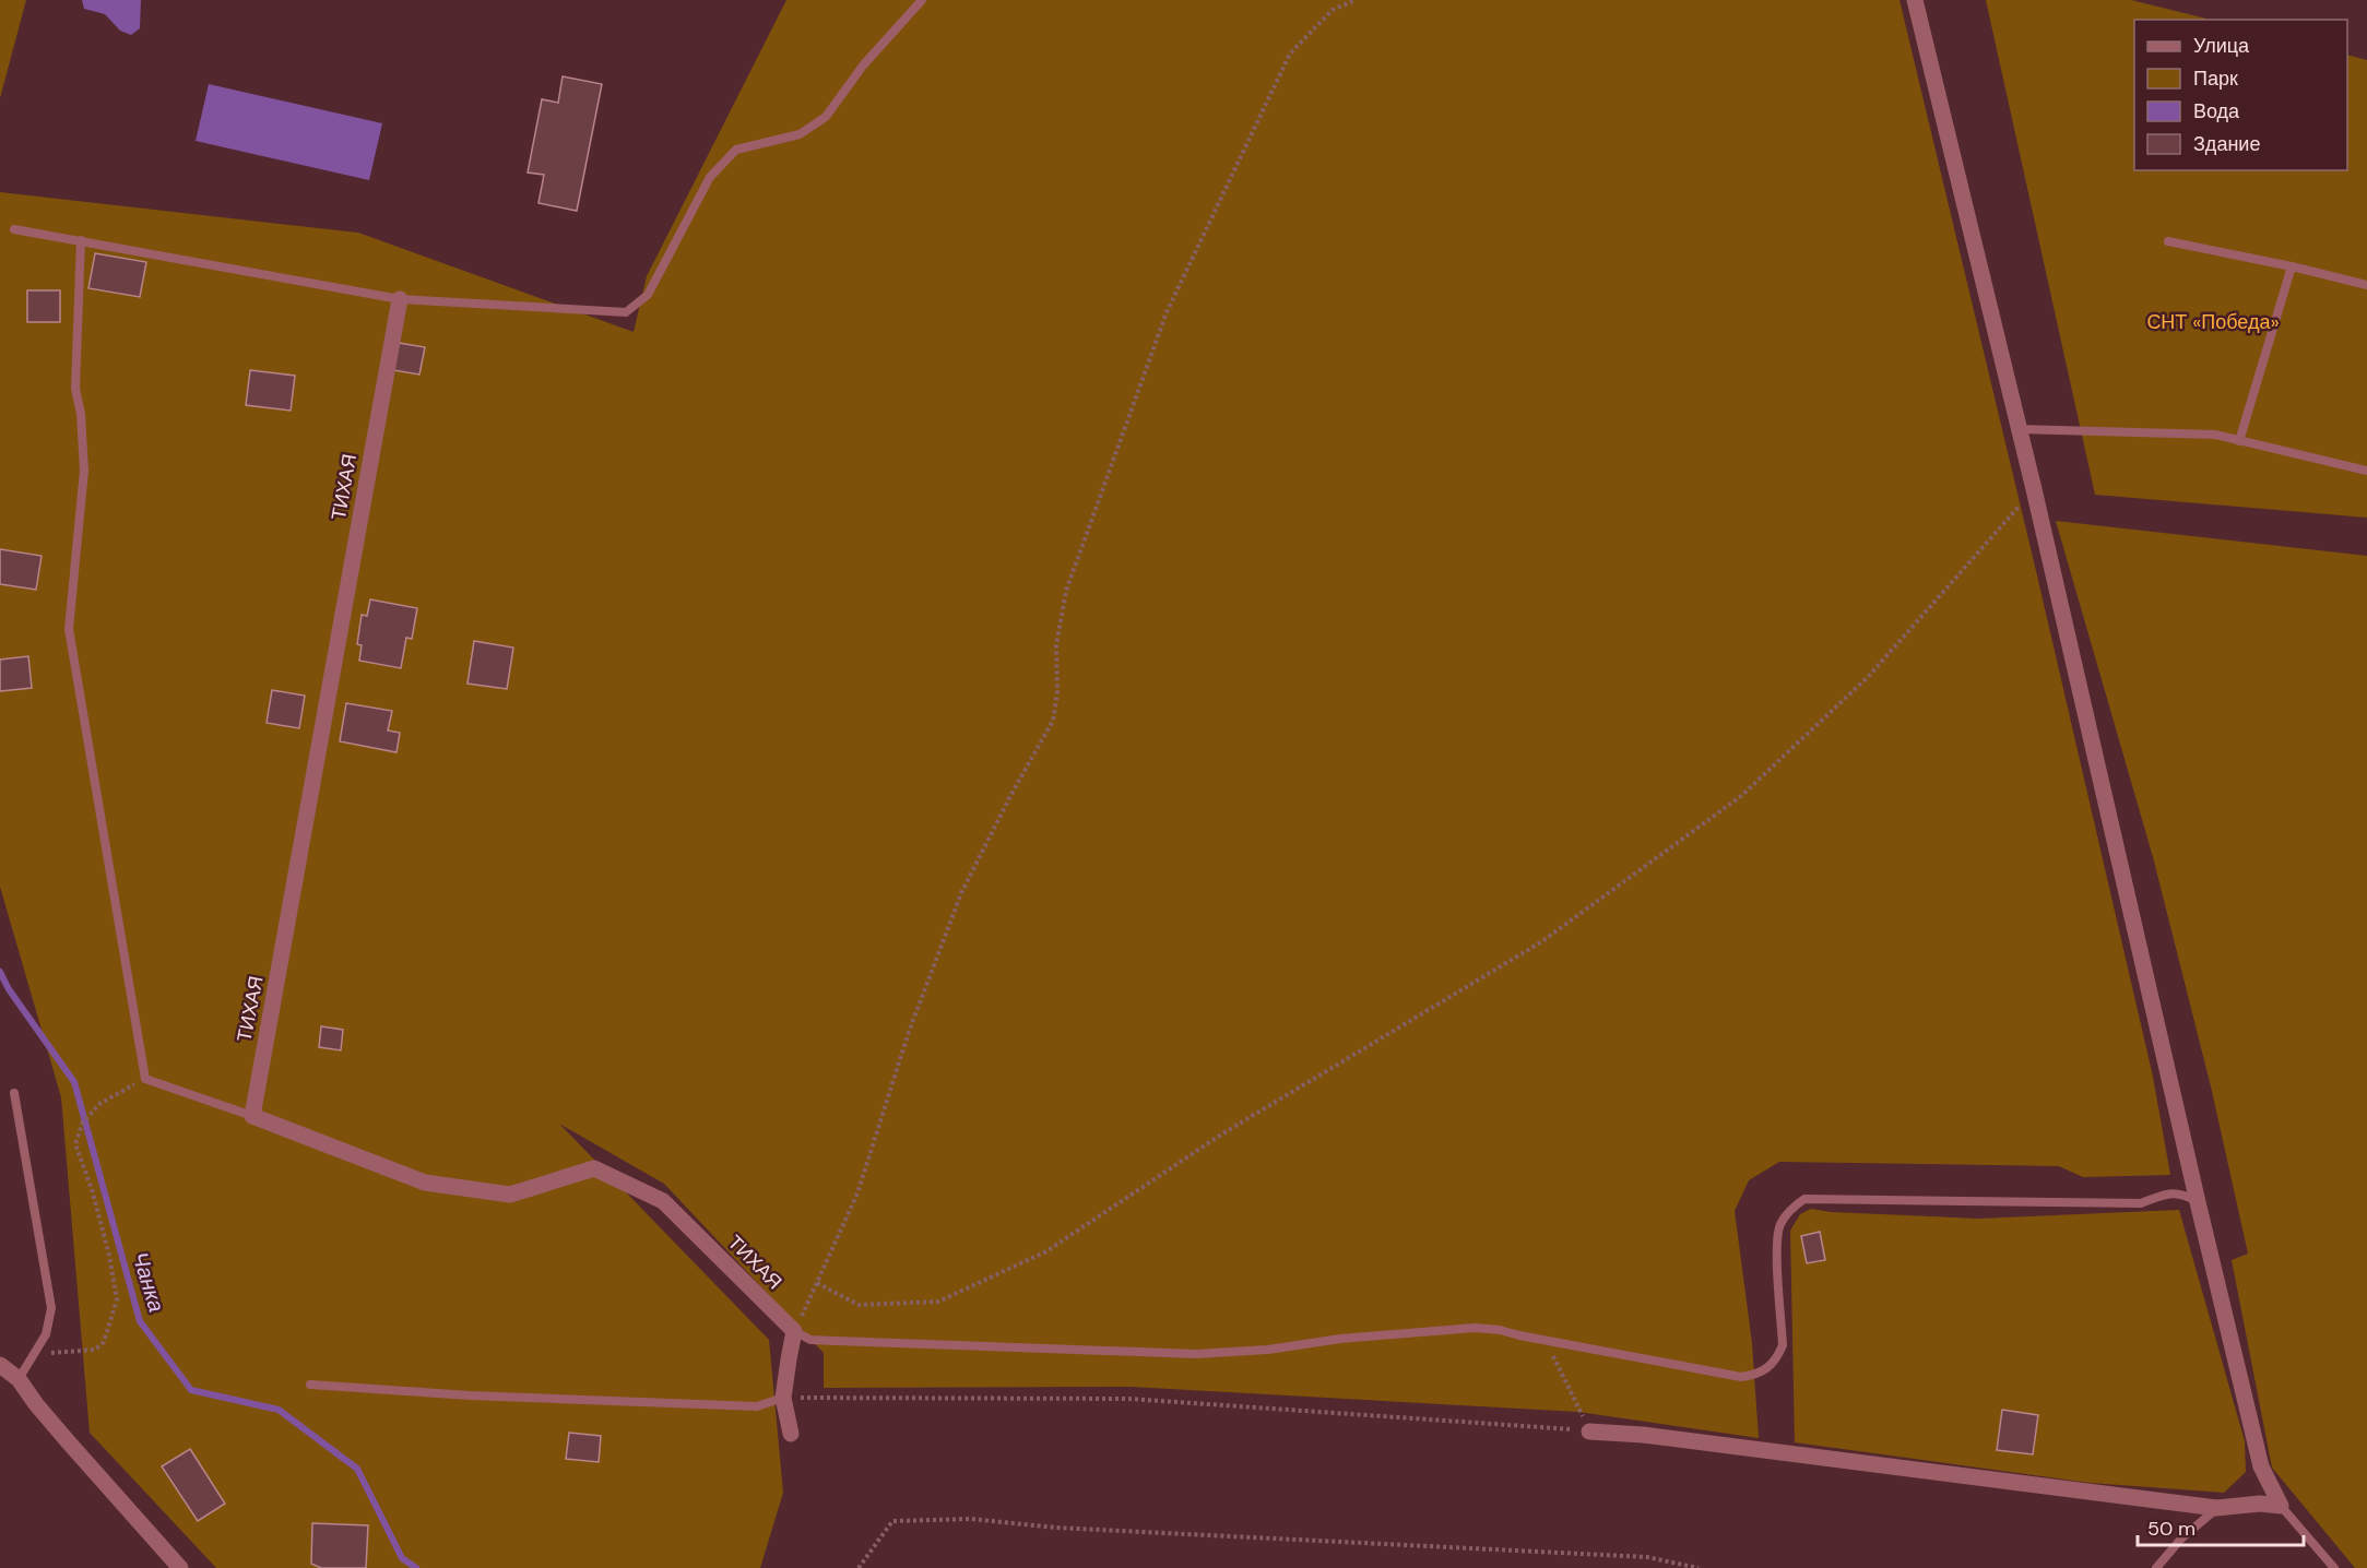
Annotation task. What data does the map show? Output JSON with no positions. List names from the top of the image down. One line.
{"streets":{"street":["ТИХАЯ"]},"water":["Чанка"],"parks":["СНТ «Победа»"],"legend":["Улица","Парк","Вода","Здание"],"scale_bar":"50 m"}
